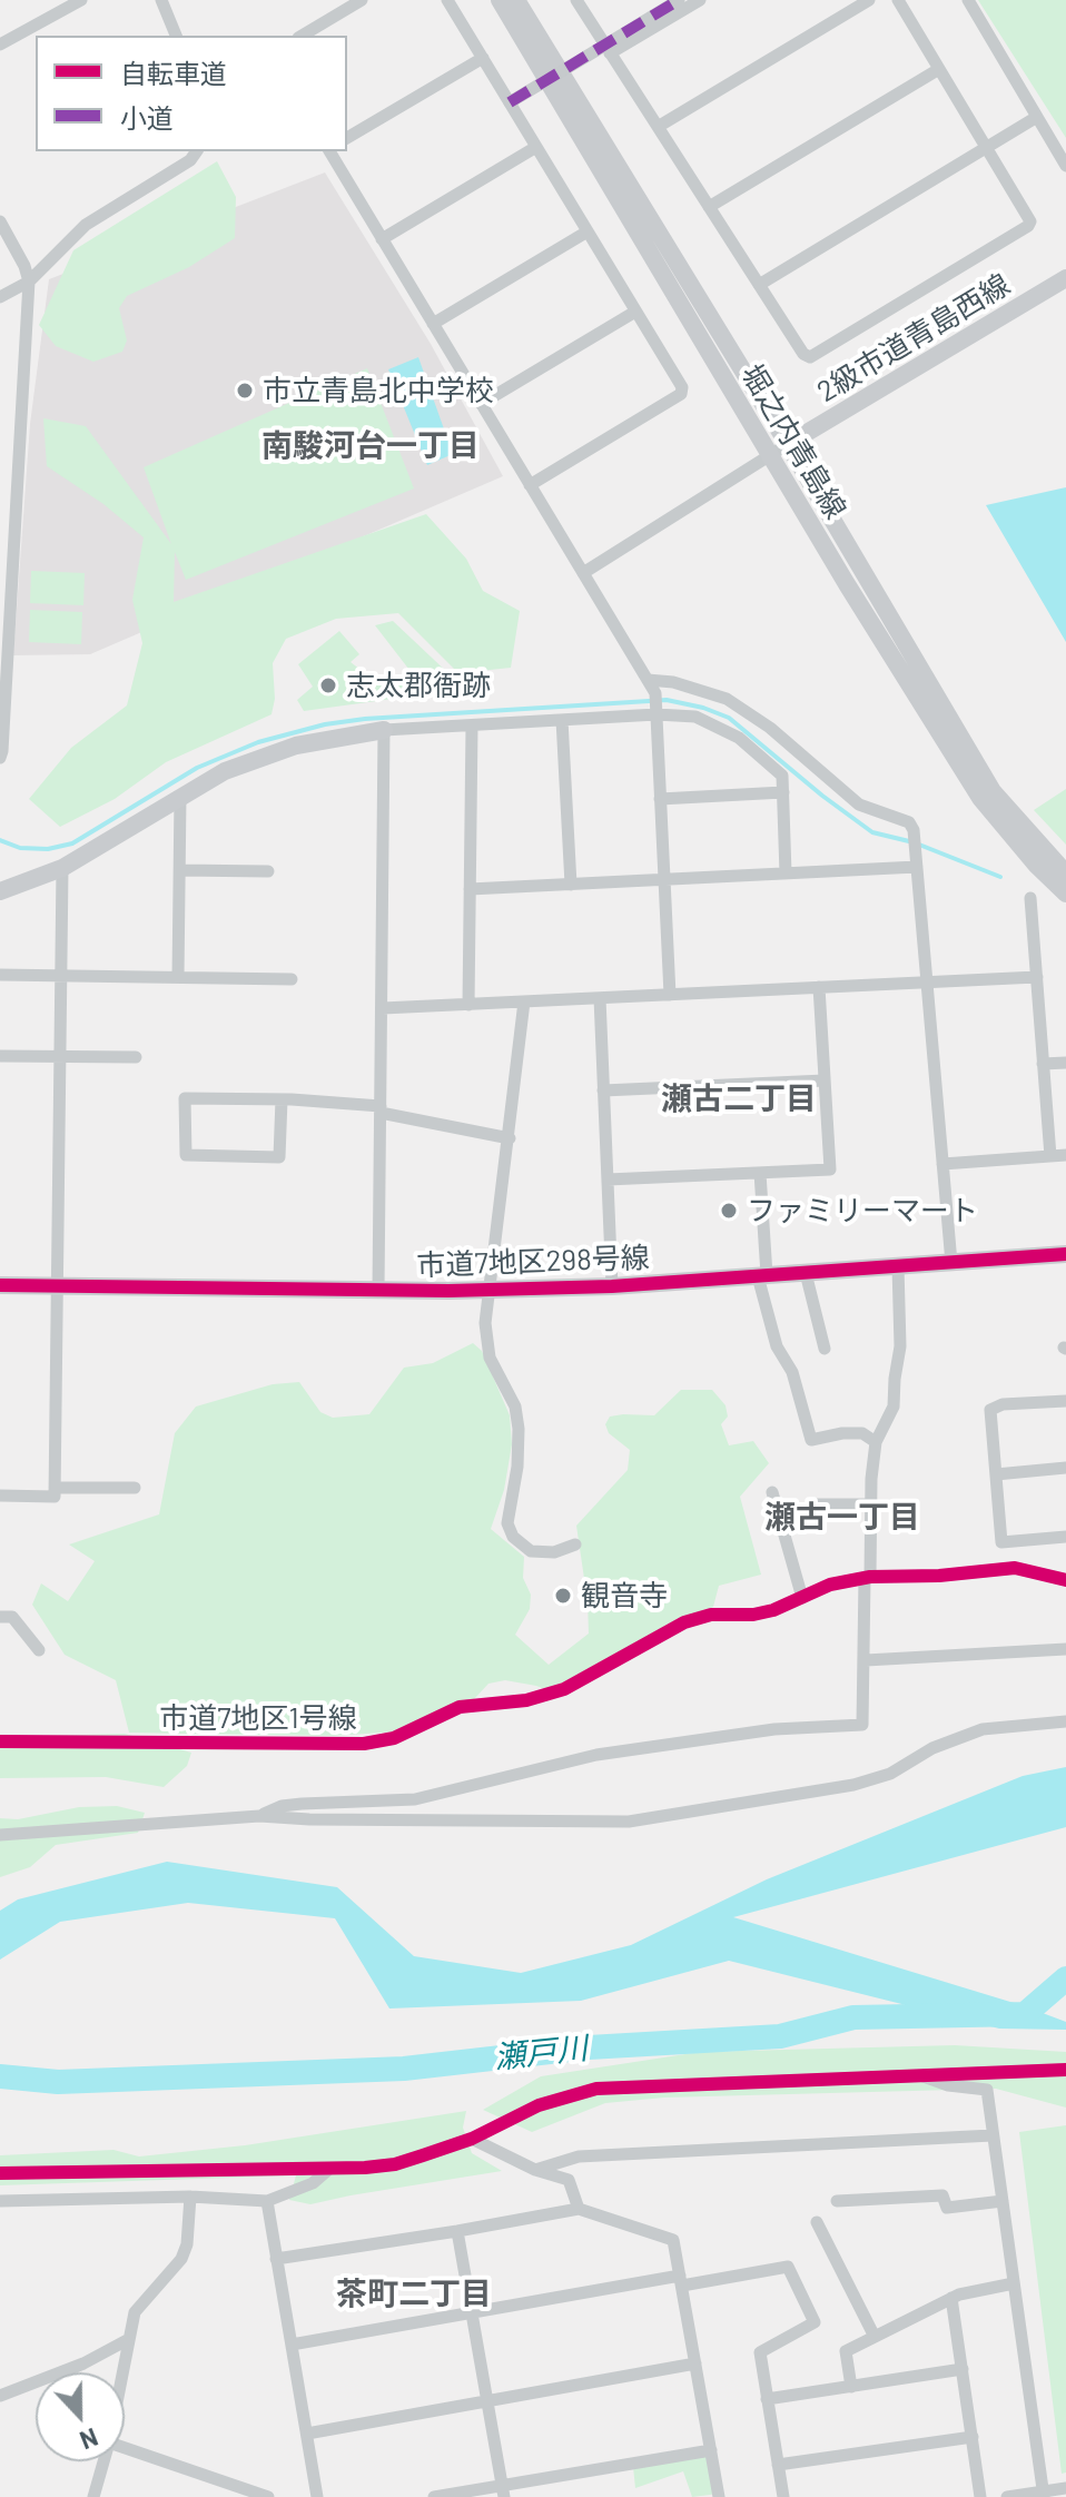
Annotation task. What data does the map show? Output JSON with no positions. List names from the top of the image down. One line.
{"streets":{"main road":["2級市道青島西線","堀之内青島線","市道7地区298号線"],"street":["市道7地区1号線"]},"crossings":[["2級市道青島西線","堀之内青島線"]],"districts":["南駿河台一丁目","瀬古二丁目","瀬古一丁目","茶町二丁目"],"water":["瀬戸川"],"places":["市立青島北中学校","志太郡衙跡","ファミリーマート","観音寺"],"legend":["自転車道","小道"],"north":"bottom"}
